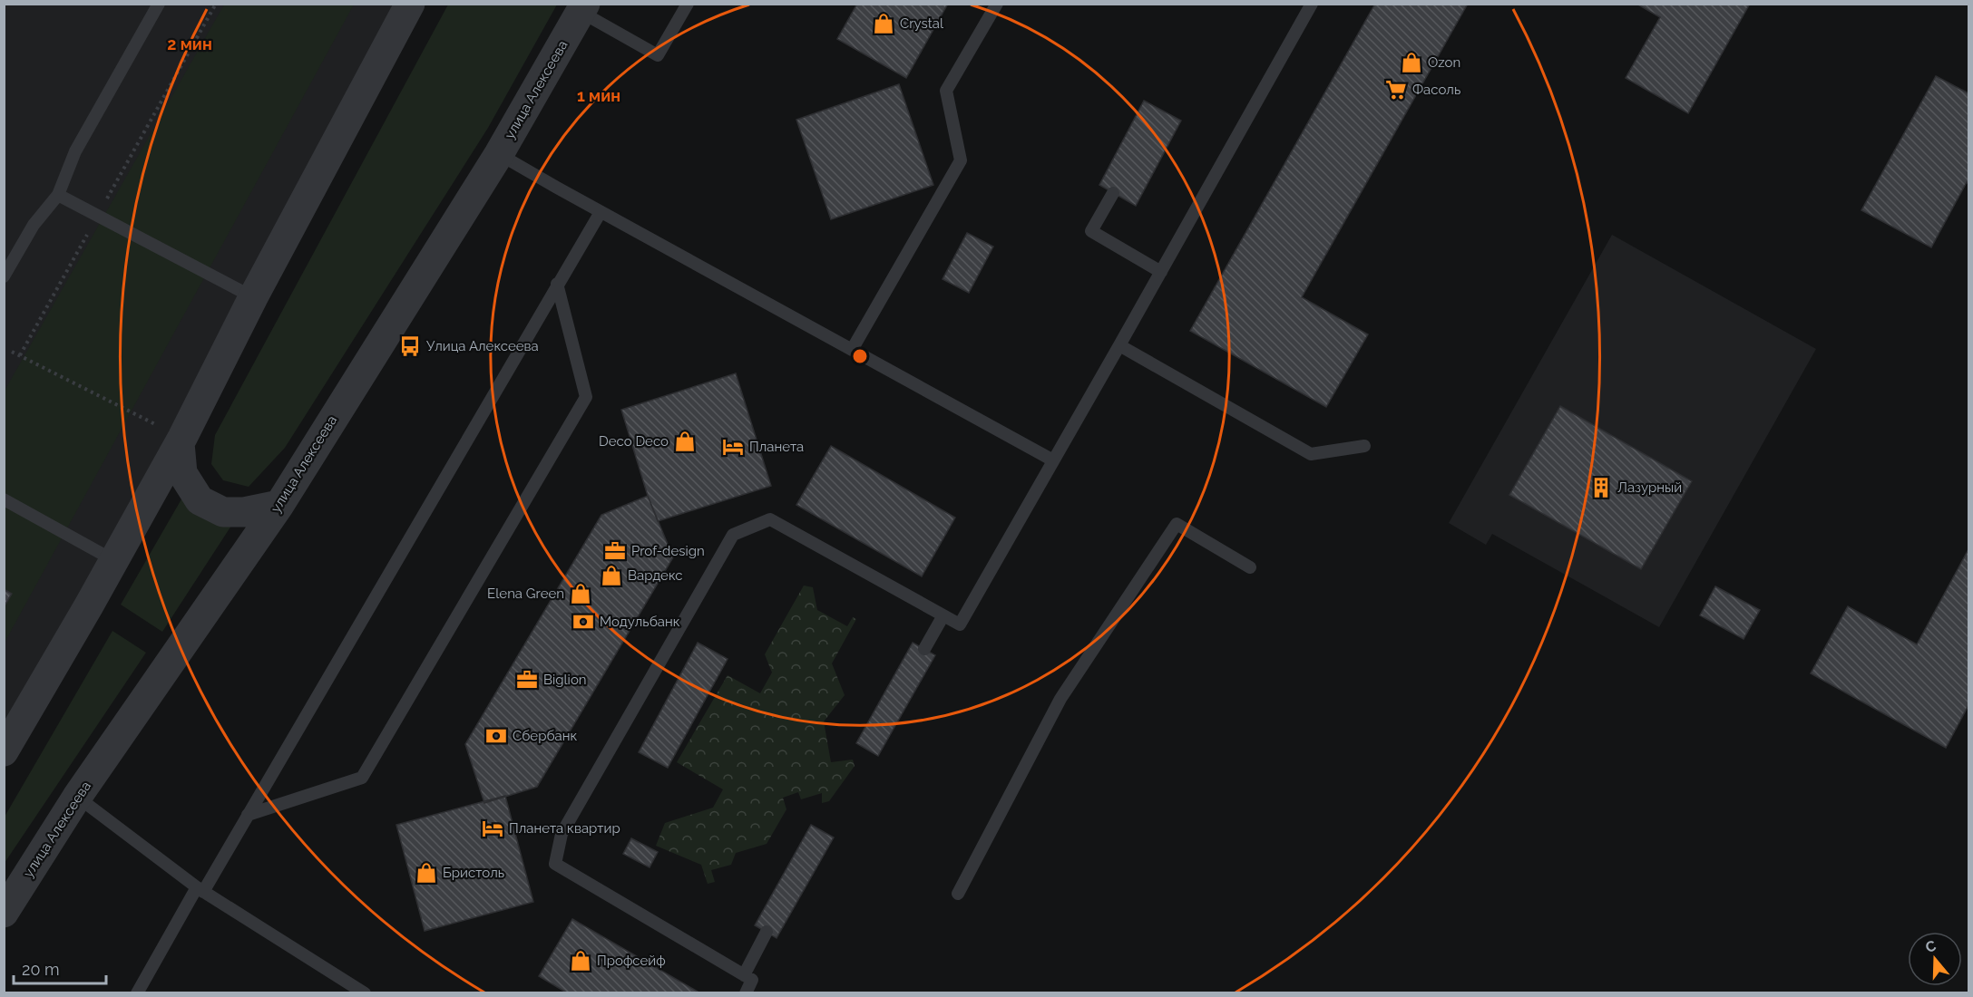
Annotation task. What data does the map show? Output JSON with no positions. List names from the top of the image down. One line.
{"streets":{"street":["улица Алексеева"]},"places":{"shop":["Crystal","Ozon","Deco Deco","Вардекс","Elena Green","Бристоль","Профсейф"],"supermarket":["Фасоль"],"bus stop":["Улица Алексеева"],"hotel":["Планета","Планета квартир"],"building":["Лазурный"],"office":["Prof-design","Biglion"],"bank":["Модульбанк","Сбербанк"]},"scale_bar":"20 m","north":"top","rings":["2 мин","1 мин"]}
